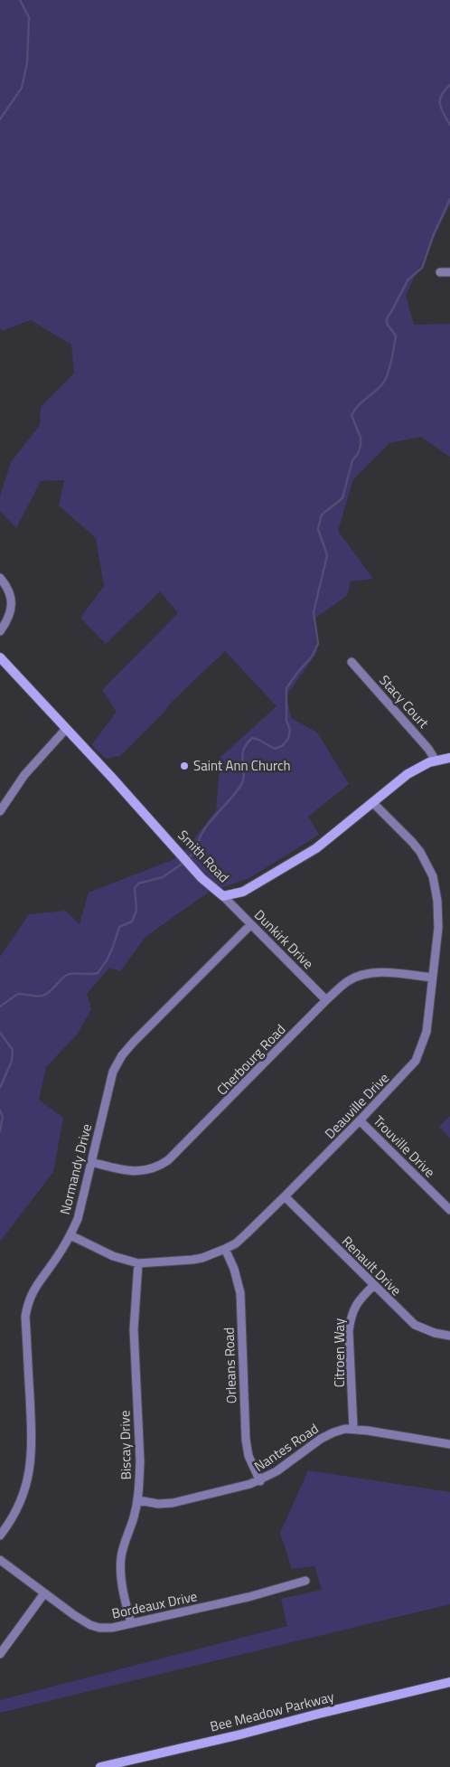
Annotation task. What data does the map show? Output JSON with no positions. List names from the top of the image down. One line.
{"streets":{"street":["Stacy Court","Smith Road","Dunkirk Drive","Cherbourg Road","Deauville Drive","Trouville Drive","Normandy Drive","Renault Drive","Citroen Way","Orleans Road","Biscay Drive","Nantes Road","Bordeaux Drive","Bee Meadow Parkway"]},"crossings":[["Stacy Court","Smith Road"],["Smith Road","Dunkirk Drive"],["Smith Road","Deauville Drive"],["Dunkirk Drive","Cherbourg Road"],["Dunkirk Drive","Normandy Drive"],["Cherbourg Road","Deauville Drive"],["Cherbourg Road","Normandy Drive"],["Deauville Drive","Trouville Drive"],["Deauville Drive","Normandy Drive"],["Deauville Drive","Renault Drive"],["Deauville Drive","Orleans Road"],["Deauville Drive","Biscay Drive"],["Renault Drive","Citroen Way"],["Citroen Way","Nantes Road"],["Orleans Road","Nantes Road"],["Biscay Drive","Nantes Road"],["Biscay Drive","Bordeaux Drive"]],"places":["Saint Ann Church"]}
